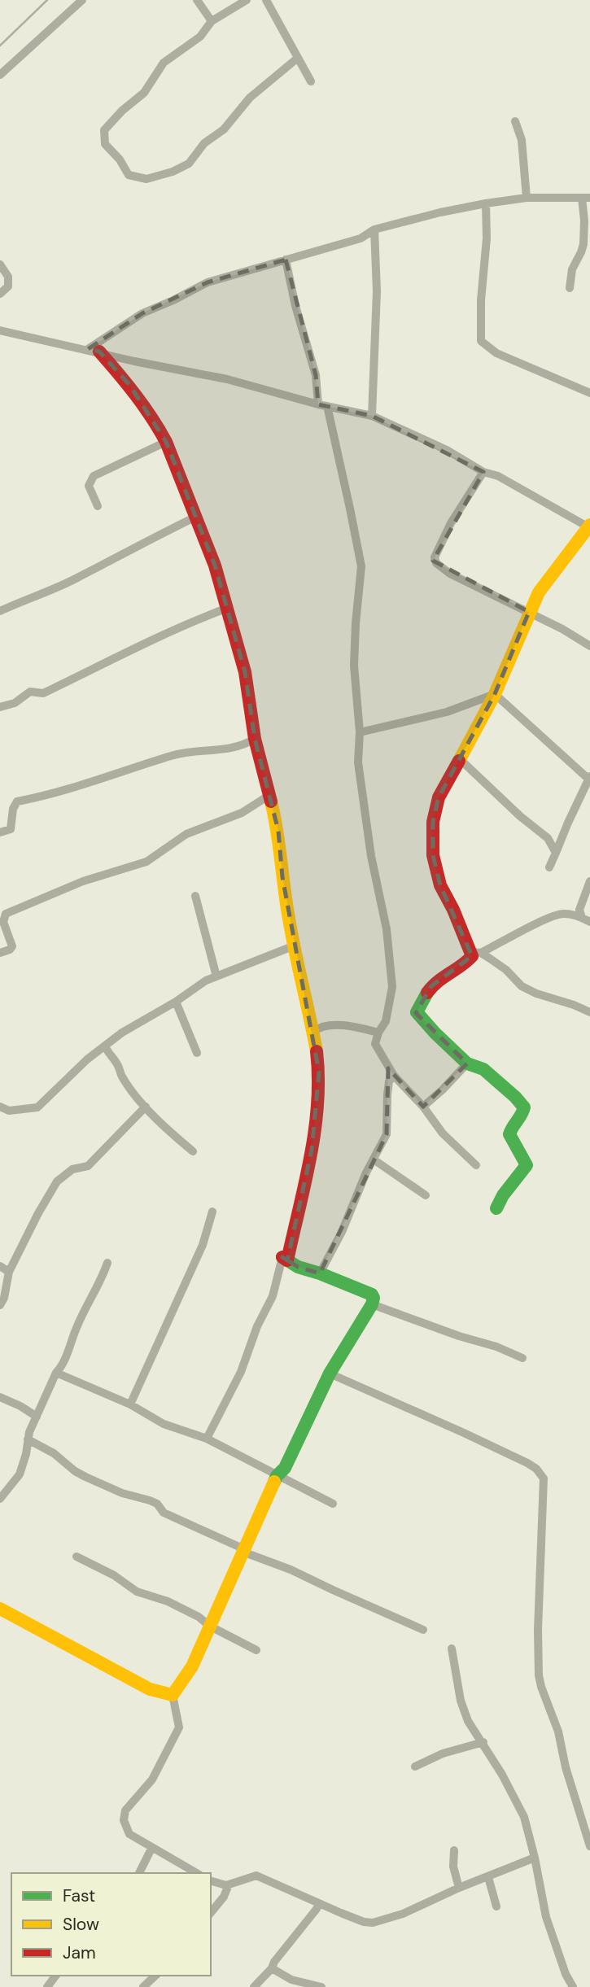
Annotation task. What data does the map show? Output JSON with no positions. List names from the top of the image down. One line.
{"legend":["Fast","Slow","Jam"]}
